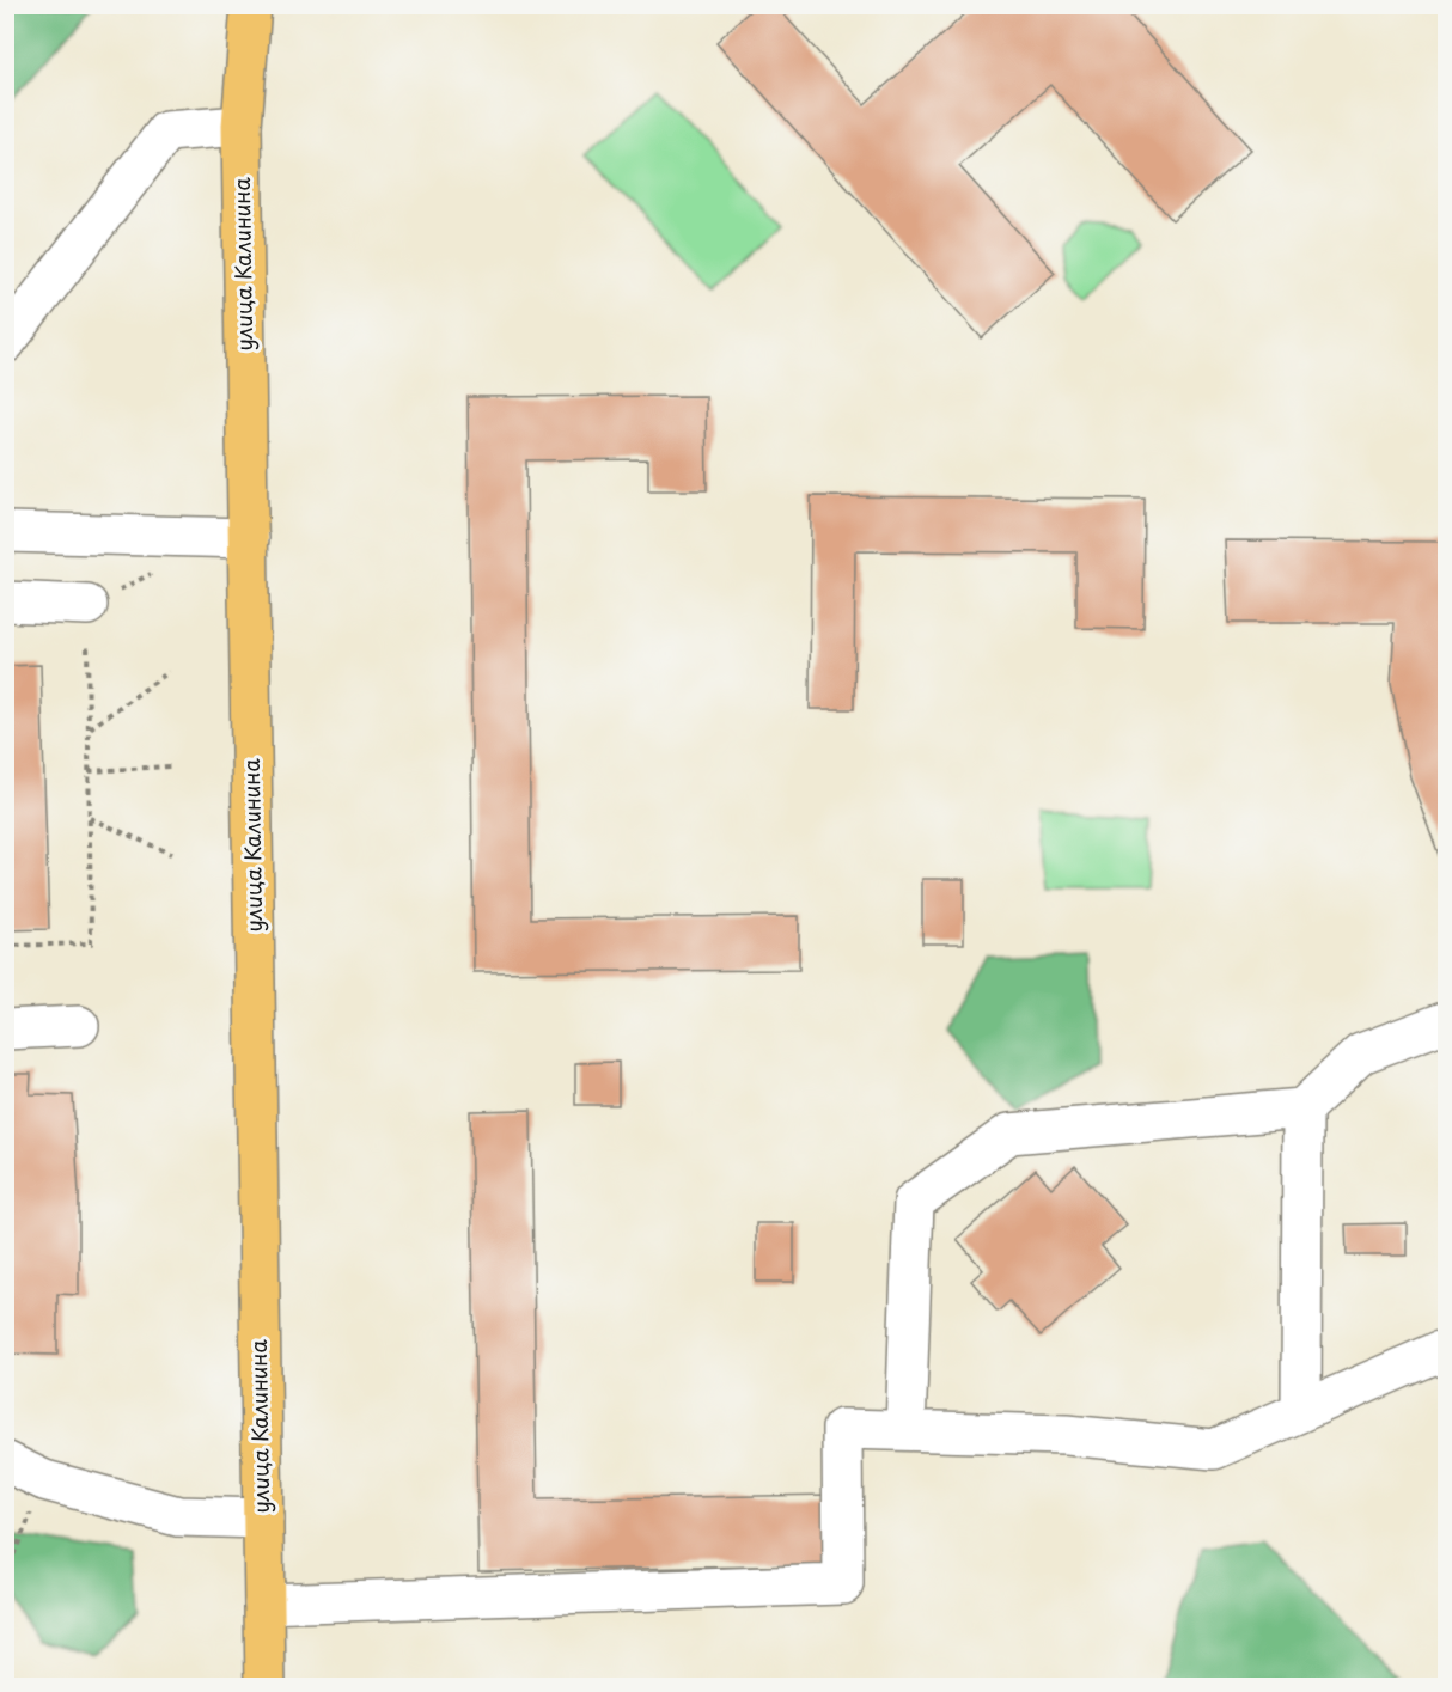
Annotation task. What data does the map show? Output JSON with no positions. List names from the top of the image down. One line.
{"streets":{"main road":["улица Калинина"]}}
